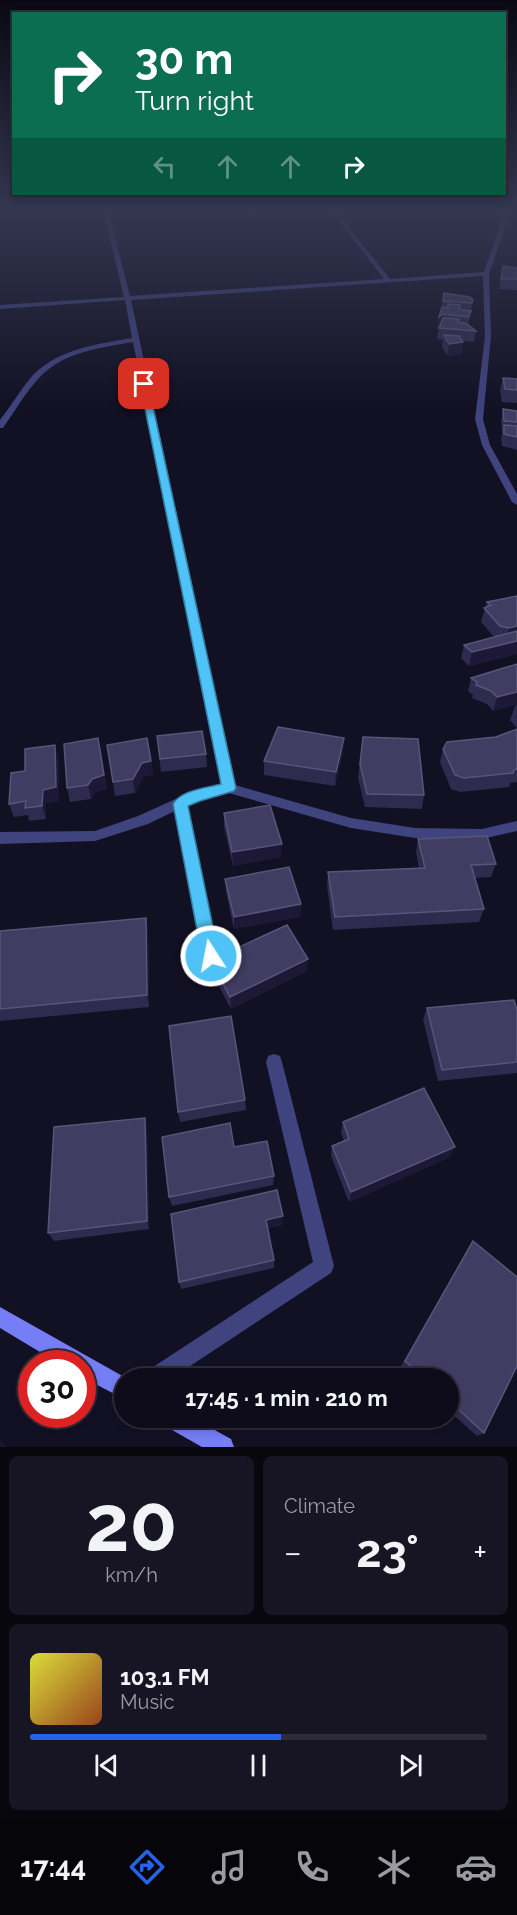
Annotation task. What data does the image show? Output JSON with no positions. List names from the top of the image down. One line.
{"page":{"turn":["30 m","Turn right"],"limit":"30","trip":"17:45 · 1 min · 210 m","tile":[["20","km/h"],"Climate"],"heat":["−","23°","+"],"song":["103.1 FM","Music"],"tabs":"17:44"}}
